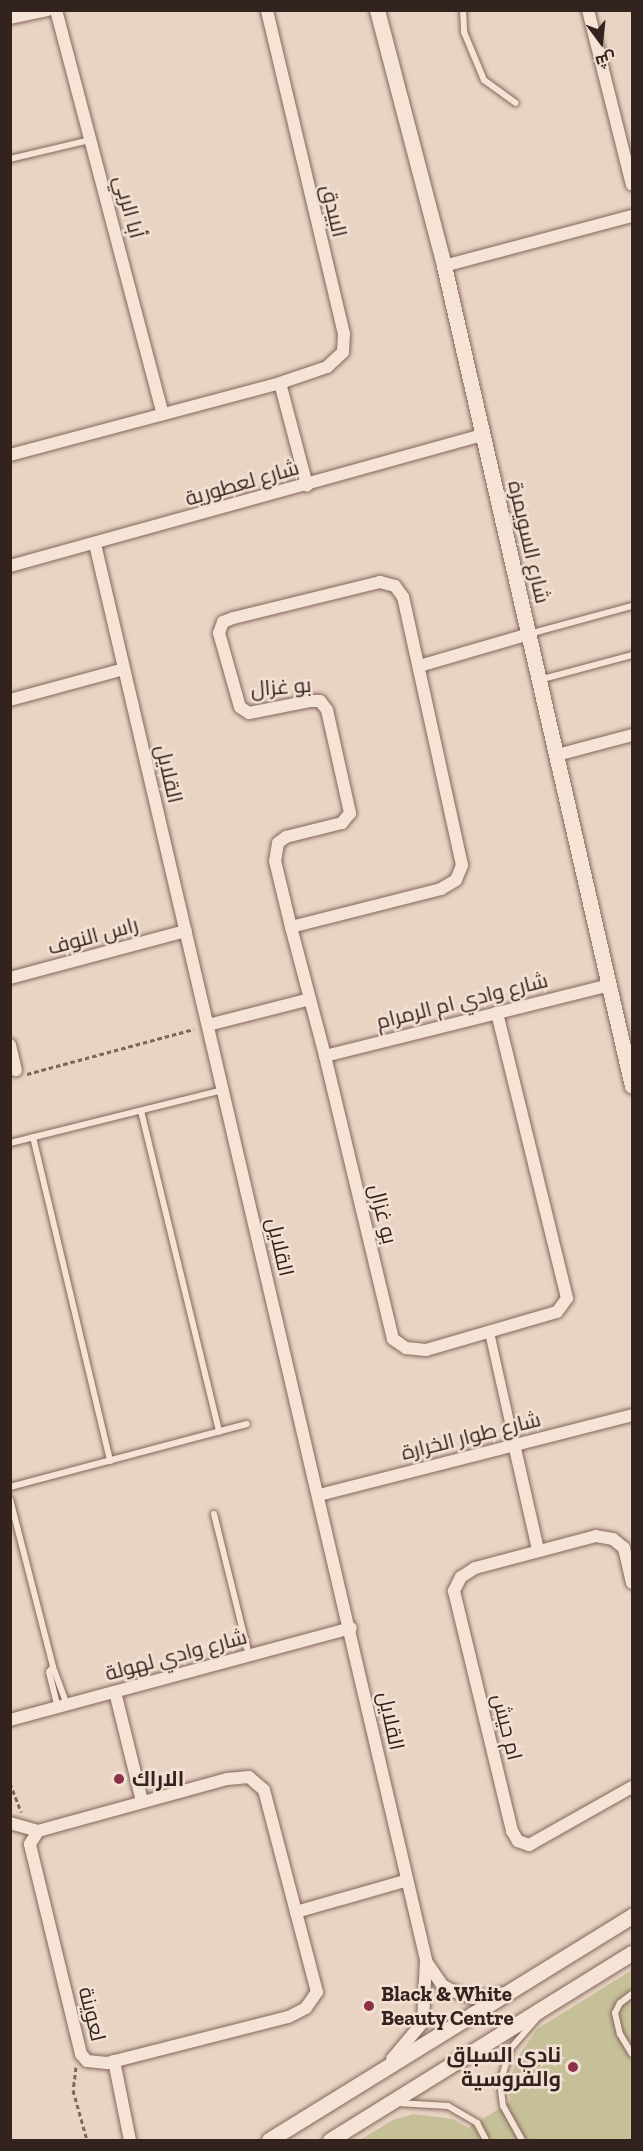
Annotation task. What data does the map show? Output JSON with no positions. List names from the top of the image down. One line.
{"streets":{"street":["أبا الربي","البيدق","شارع لعطورية","شارع السويمرة","بو غزال","القلايل","راس النوف","شارع وادي ام الرمرام","شارع طوار الخرارة","شارع وادي لهولة","ام حيش","لعوينة"]},"crossings":[["أبا الربي","البيدق"],["شارع لعطورية","شارع السويمرة"],["شارع لعطورية","القلايل"],["شارع السويمرة","شارع وادي ام الرمرام"],["بو غزال","شارع وادي ام الرمرام"],["القلايل","راس النوف"],["القلايل","شارع طوار الخرارة"],["القلايل","شارع وادي لهولة"]],"places":["الاراك","Black & White Beauty Centre","نادي السباق والفروسية"],"north":"bottom"}
